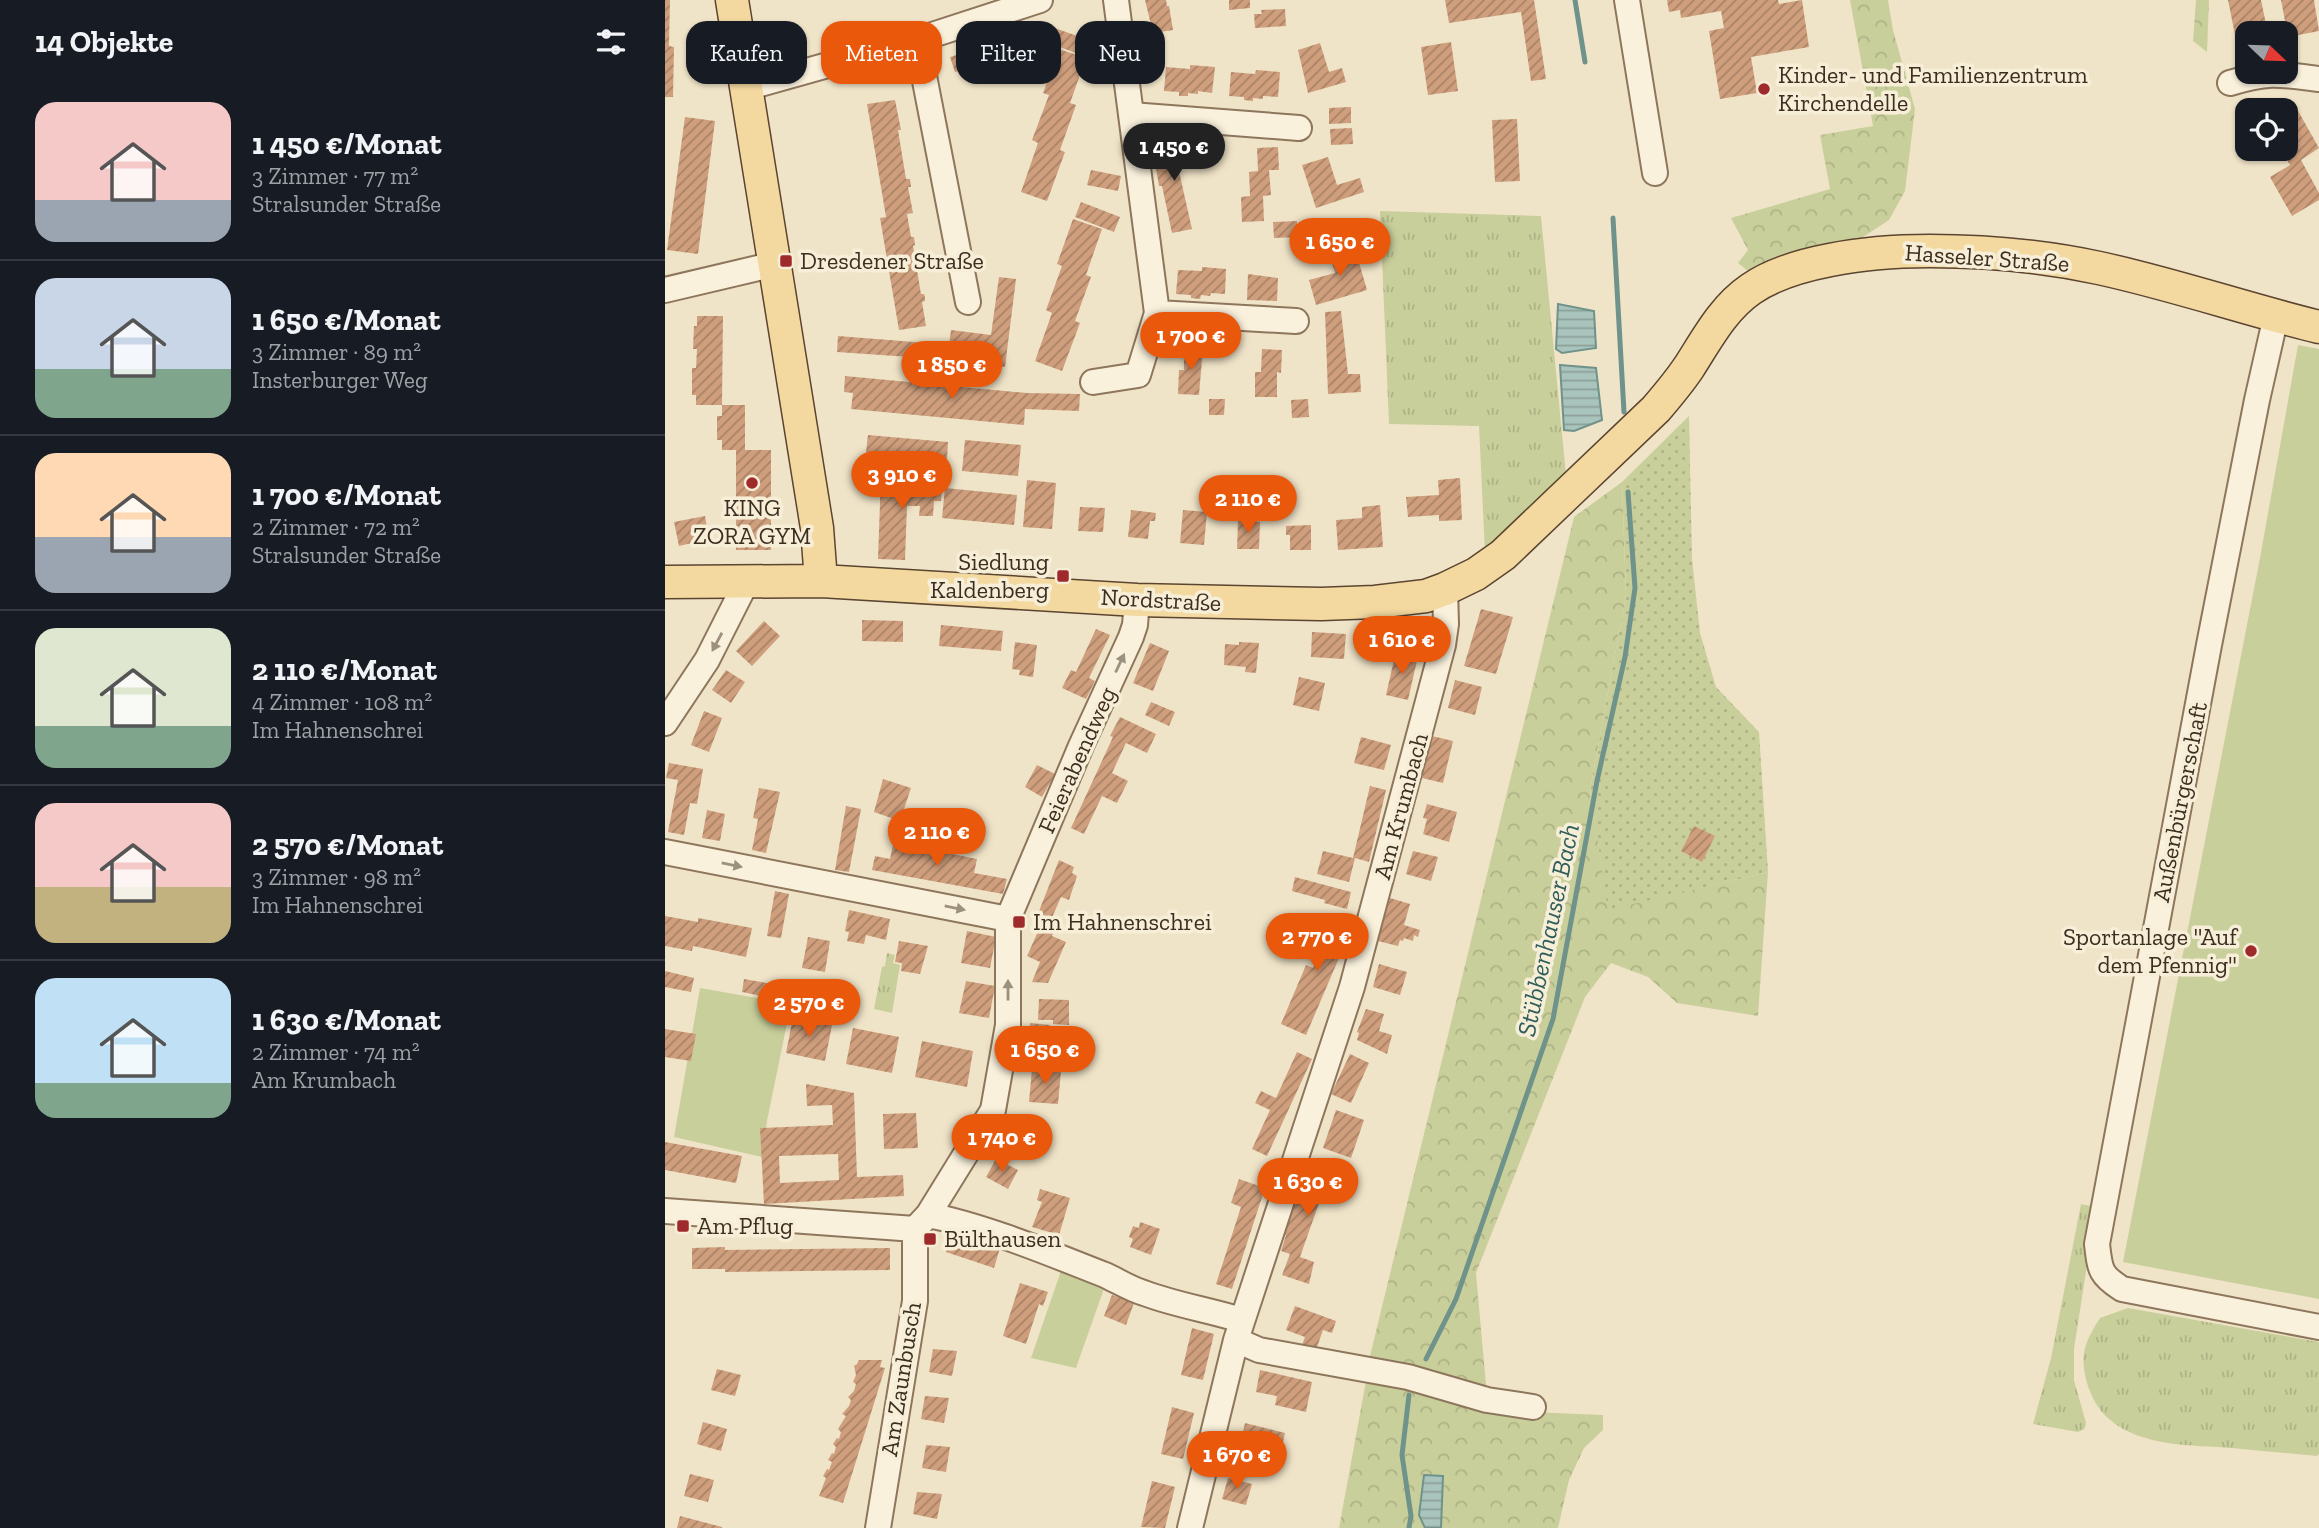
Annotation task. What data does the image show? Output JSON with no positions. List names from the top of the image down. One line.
{"streets":{"main road":["Hasseler Straße","Nordstraße"],"street":["Feierabendweg","Außenbürgerschaft","Am Krumbach","Am Zaunbusch"]},"crossings":[["Hasseler Straße","Nordstraße"],["Hasseler Straße","Außenbürgerschaft"],["Hasseler Straße","Am Krumbach"],["Nordstraße","Feierabendweg"],["Nordstraße","Am Krumbach"],["Feierabendweg","Am Zaunbusch"]],"one_way":["Feierabendweg"],"water":["Stübbenhauser Bach"],"places":{"other":["Kinder- und Familienzentrum Kirchendelle","KING ZORA GYM","Sportanlage \"Auf dem Pfennig\""],"transit":["Dresdener Straße","Siedlung Kaldenberg","Im Hahnenschrei","Am Pflug","Bülthausen"]},"north":"bottom right","page":{"heading":"14 Objekte","chip":["Kaufen","Mieten","Filter","Neu"],"list":[{"name":"1 450 €/Monat","note":"3 Zimmer · 77 m² · Stralsunder Straße"},{"name":"1 650 €/Monat","note":"3 Zimmer · 89 m² · Insterburger Weg"},{"name":"1 700 €/Monat","note":"2 Zimmer · 72 m² · Stralsunder Straße"},{"name":"2 110 €/Monat","note":"4 Zimmer · 108 m² · Im Hahnenschrei"},{"name":"2 570 €/Monat","note":"3 Zimmer · 98 m² · Im Hahnenschrei"},{"name":"1 630 €/Monat","note":"2 Zimmer · 74 m² · Am Krumbach"}],"price":["1 450 €","1 650 €","1 700 €","1 850 €","3 910 €","2 110 €","1 610 €","2 110 €","2 770 €","2 570 €","1 650 €","1 740 €","1 630 €","1 670 €"]}}
